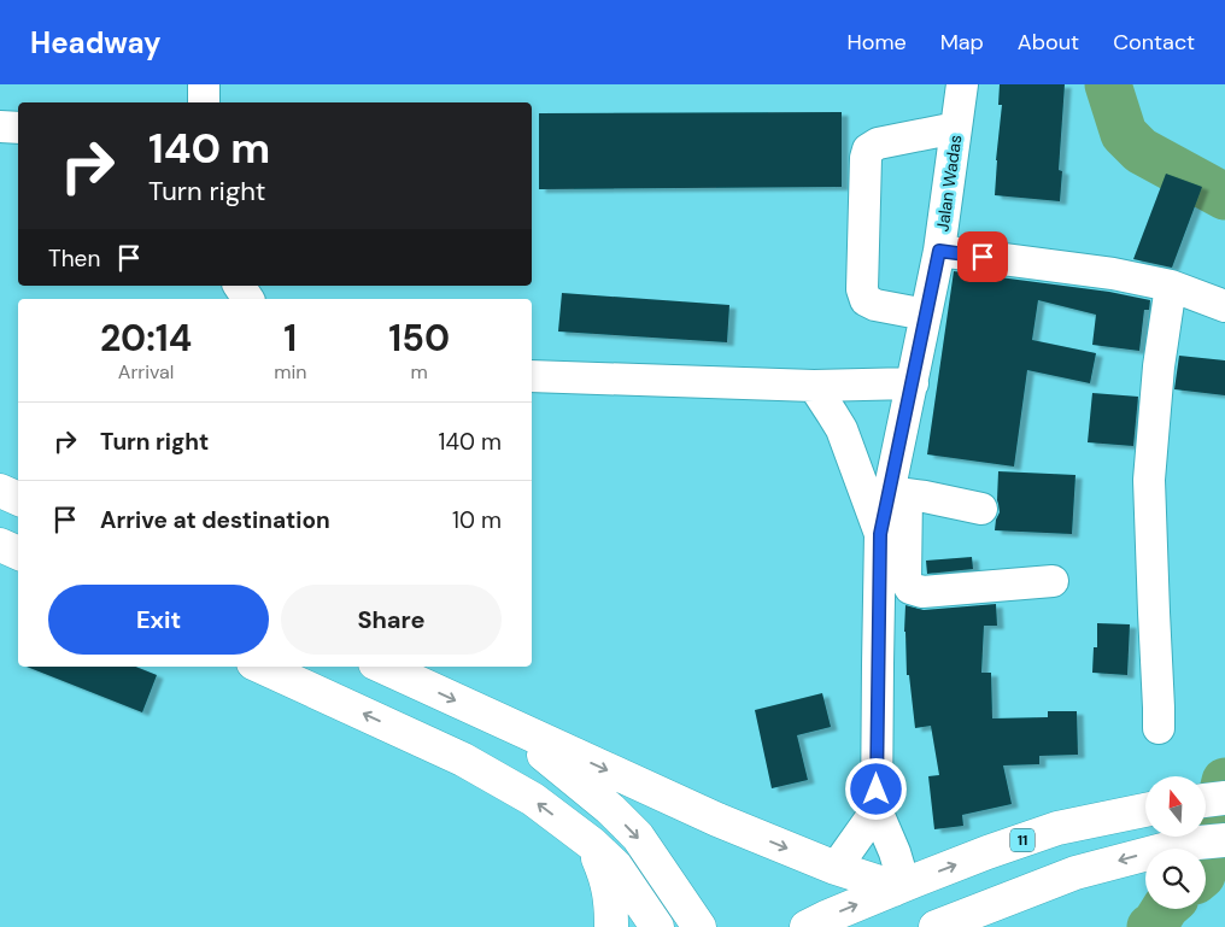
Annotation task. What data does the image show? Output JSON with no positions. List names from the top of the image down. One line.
{"streets":{"highway":["11"],"street":["Jalan Wadas"]},"crossings":[["Jalan Wadas","11"]],"north":"top","page":{"header":"Headway","nav":["Home","Map","About","Contact"],"turn":["140 m","Turn right"],"then":"Then","eta":["20:14","Arrival","1","min","150","m"],"list":[{"name":"Turn right","value":"140 m"},{"name":"Arrive at destination","value":"10 m"}],"buttons":["Exit","Share"]}}
